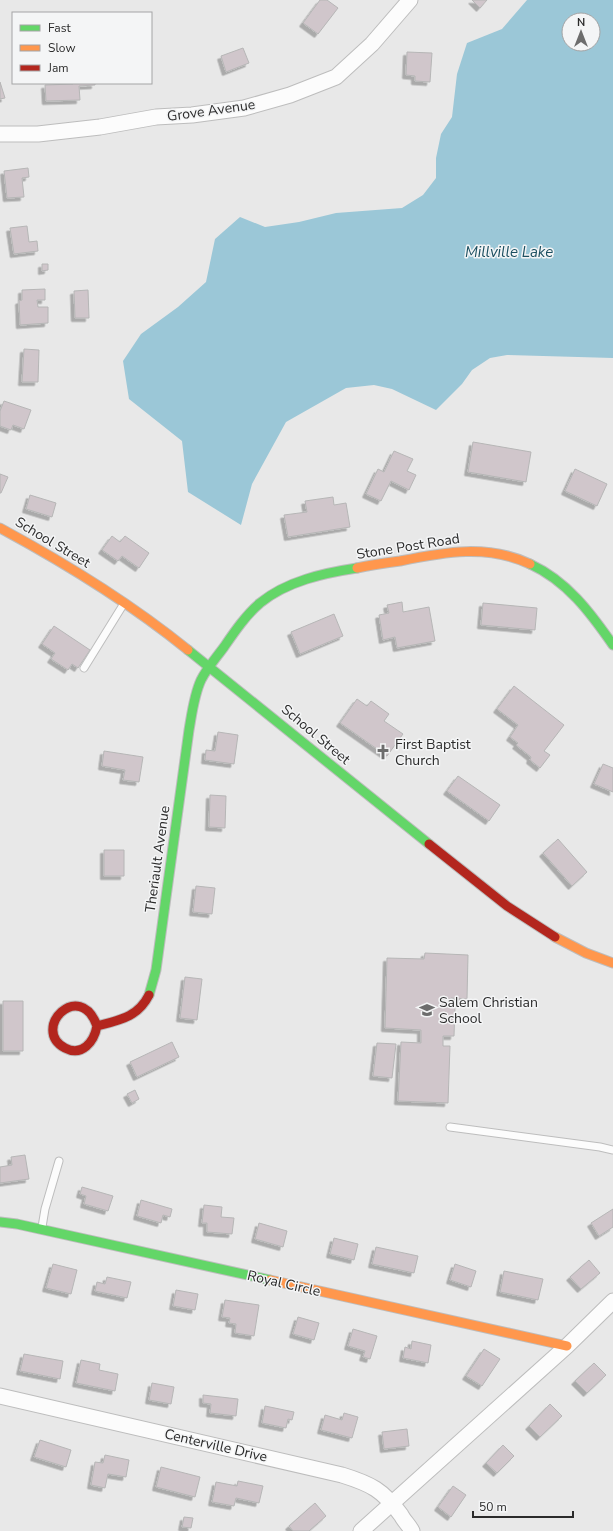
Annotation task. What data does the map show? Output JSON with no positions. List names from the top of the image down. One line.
{"streets":{"street":["Grove Avenue","School Street","Stone Post Road","Theriault Avenue","Royal Circle","Centerville Drive"]},"crossings":[["School Street","Stone Post Road"],["School Street","Theriault Avenue"],["Stone Post Road","Theriault Avenue"]],"water":["Millville Lake"],"places":{"church":["First Baptist Church"],"school or university":["Salem Christian School"]},"legend":["Fast","Slow","Jam"],"scale_bar":"50 m","north":"top"}
